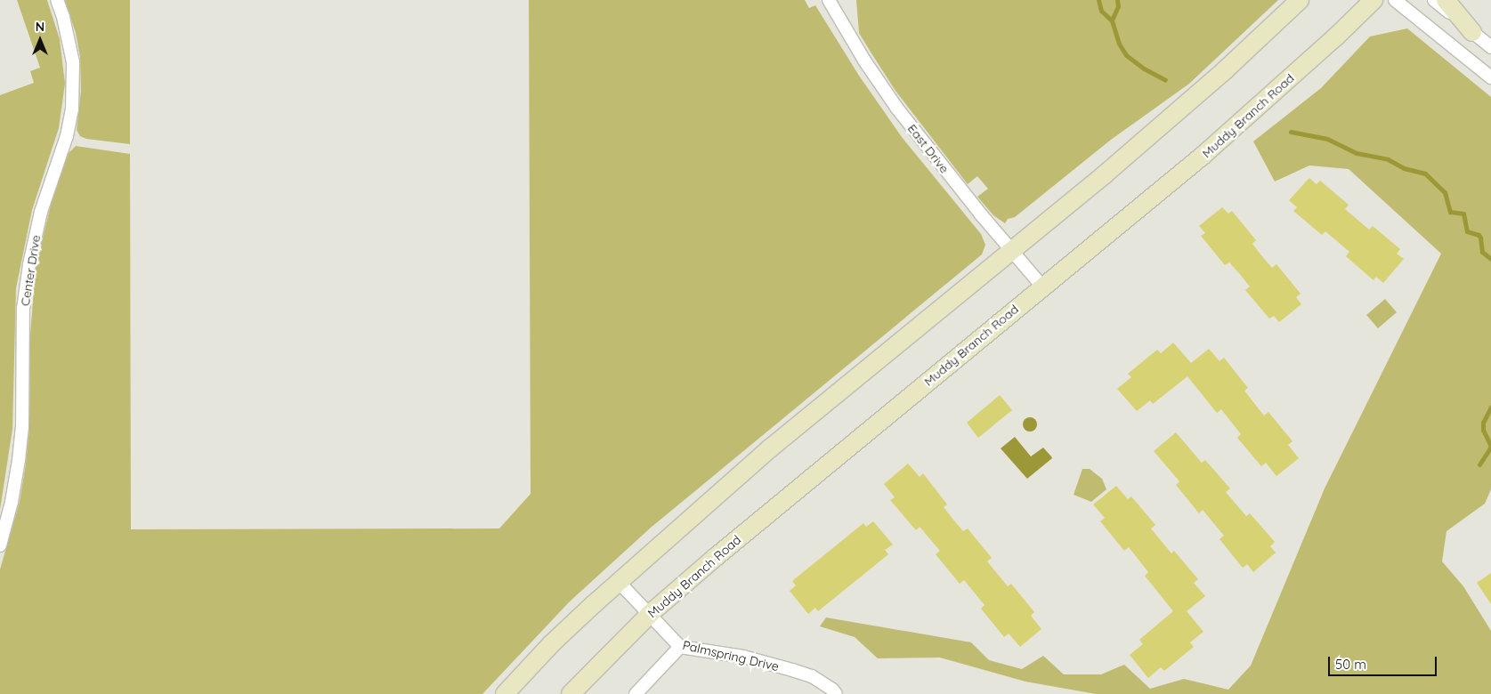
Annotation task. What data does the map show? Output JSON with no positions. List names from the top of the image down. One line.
{"streets":{"main road":["Muddy Branch Road"],"street":["East Drive","Center Drive","Palmspring Drive"]},"crossings":[["Muddy Branch Road","East Drive"],["Muddy Branch Road","Palmspring Drive"]],"scale_bar":"50 m","north":"top"}
